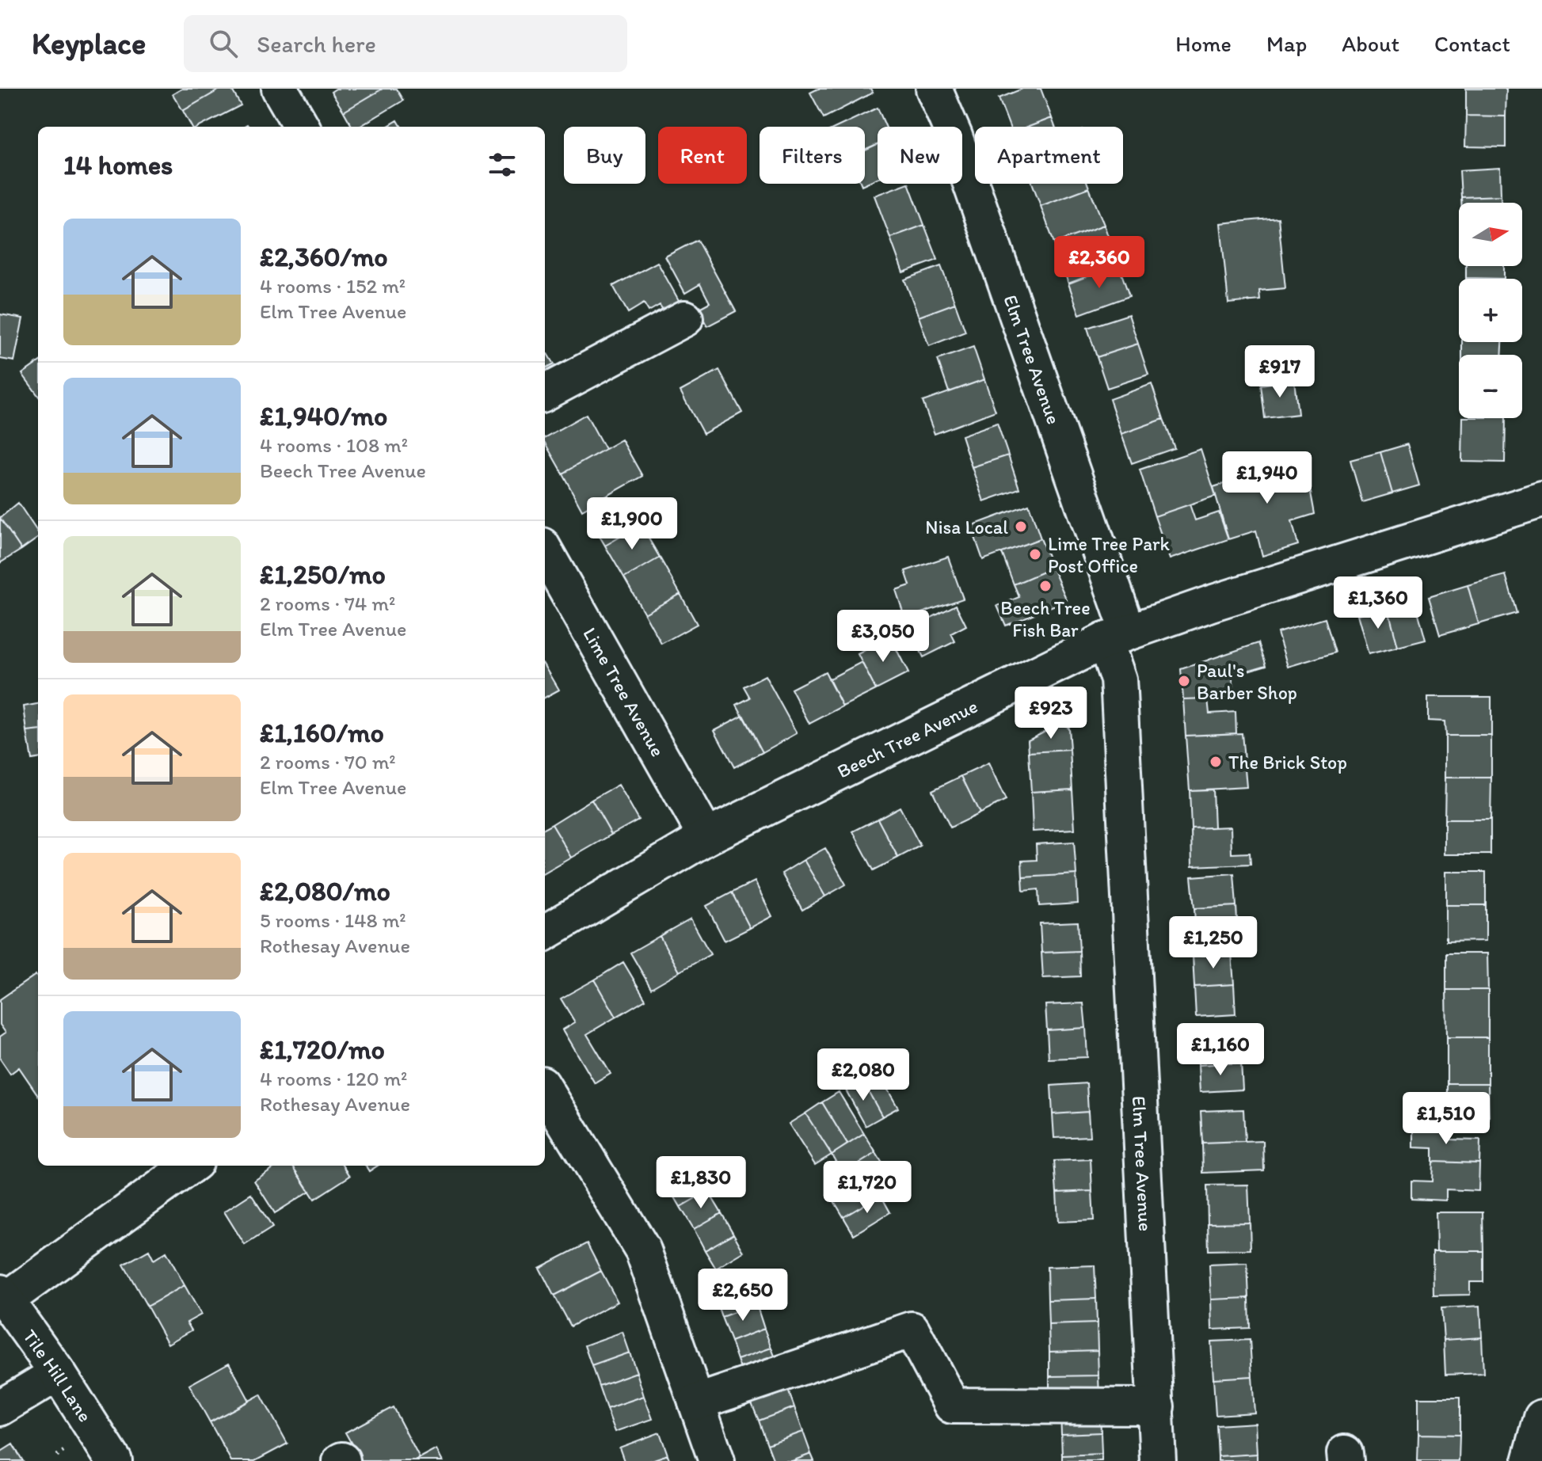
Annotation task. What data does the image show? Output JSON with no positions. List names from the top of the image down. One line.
{"streets":{"street":["Elm Tree Avenue","Lime Tree Avenue","Beech Tree Avenue","Tile Hill Lane"]},"crossings":[["Elm Tree Avenue","Beech Tree Avenue"],["Lime Tree Avenue","Beech Tree Avenue"]],"places":["Nisa Local","Lime Tree Park Post Office","Beech Tree Fish Bar","Paul's Barber Shop","The Brick Stop"],"north":"right","page":{"header":"Keyplace","search":"Search here","nav":["Home","Map","About","Contact"],"chip":["Buy","Rent","Filters","New","Apartment"],"heading":"14 homes","map_buttons":["+","−"],"list":[{"name":"£2,360/mo","note":"4 rooms · 152 m² · Elm Tree Avenue"},{"name":"£1,940/mo","note":"4 rooms · 108 m² · Beech Tree Avenue"},{"name":"£1,250/mo","note":"2 rooms · 74 m² · Elm Tree Avenue"},{"name":"£1,160/mo","note":"2 rooms · 70 m² · Elm Tree Avenue"},{"name":"£2,080/mo","note":"5 rooms · 148 m² · Rothesay Avenue"},{"name":"£1,720/mo","note":"4 rooms · 120 m² · Rothesay Avenue"}],"price":["£2,360","£917","£1,940","£1,900","£1,360","£3,050","£923","£1,250","£1,160","£2,080","£1,510","£1,830","£1,720","£2,650"]}}
